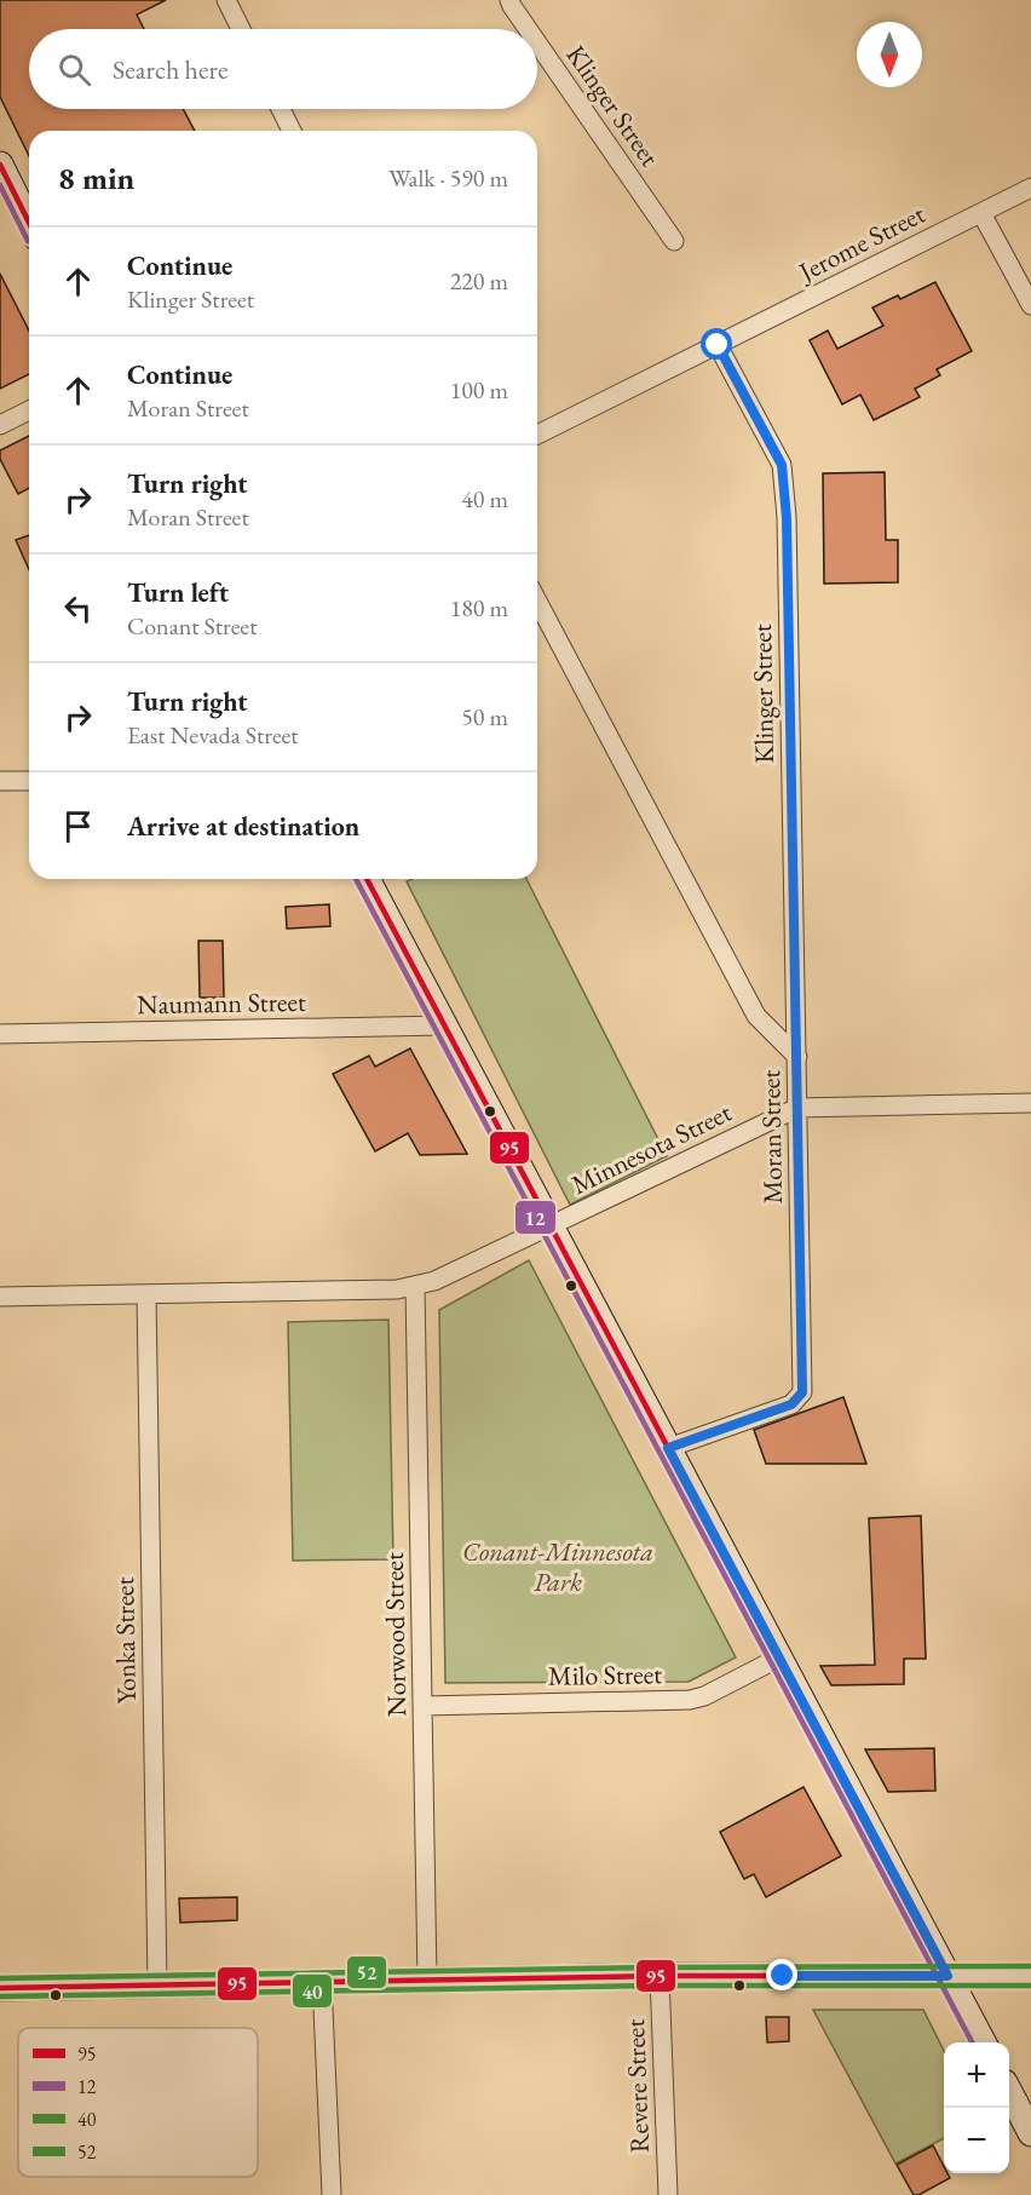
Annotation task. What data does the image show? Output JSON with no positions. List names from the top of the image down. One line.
{"streets":{"street":["Klinger Street","Jerome Street","Naumann Street","Moran Street","Minnesota Street","Norwood Street","Yonka Street","Milo Street","Revere Street"]},"crossings":[["Klinger Street","Jerome Street"],["Klinger Street","Moran Street"],["Moran Street","Minnesota Street"],["Minnesota Street","Norwood Street"],["Minnesota Street","Yonka Street"],["Norwood Street","Milo Street"]],"parks":["Conant-Minnesota Park"],"lines":["transit line 95","transit line 12","transit line 52","transit line 40"],"legend":["95","12","40","52"],"north":"bottom","page":{"search":"Search here","heading":["8 min","Walk · 590 m"],"list":[["Continue","Klinger Street","220 m"],["Continue","Moran Street","100 m"],["Turn right","Moran Street","40 m"],["Turn left","Conant Street","180 m"],["Turn right","East Nevada Street","50 m"],"Arrive at destination"],"map_buttons":["+","−"]}}
